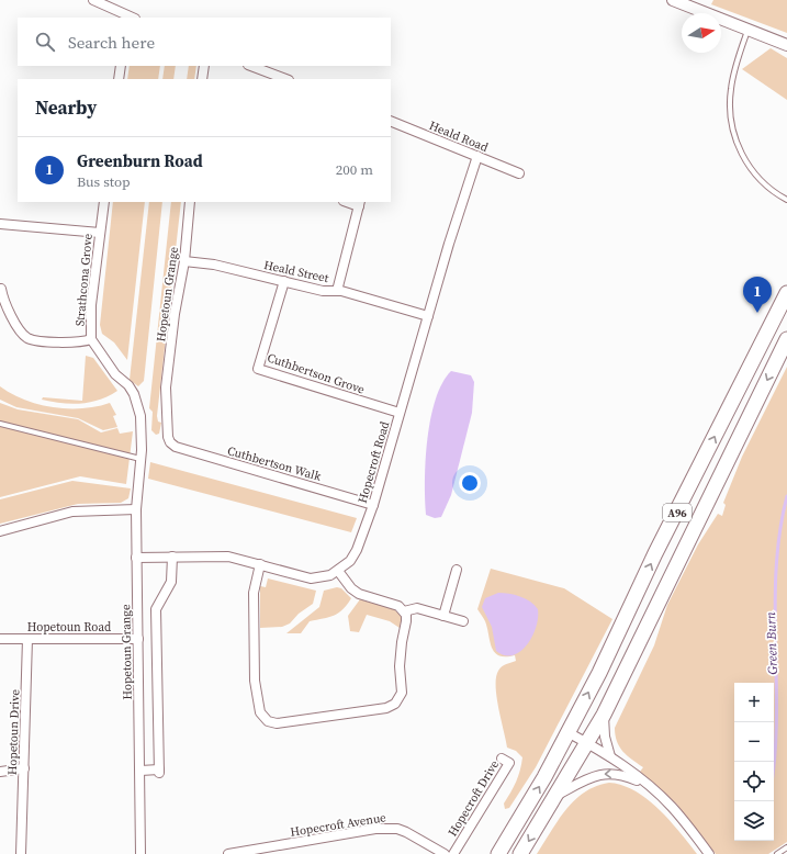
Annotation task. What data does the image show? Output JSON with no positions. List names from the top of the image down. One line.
{"streets":{"main road":["A96"],"street":["Heald Road","Heald Street","Strathcona Grove","Hopetoun Grange","Cuthbertson Grove","Hopecroft Road","Cuthbertson Walk","Hopetoun Road","Hopetoun Drive","Hopecroft Drive","Hopecroft Avenue"]},"crossings":[["Heald Road","Hopecroft Road"],["Heald Street","Hopetoun Grange"],["Heald Street","Cuthbertson Grove"],["Heald Street","Hopecroft Road"],["Strathcona Grove","Hopetoun Grange"],["Hopetoun Grange","Hopecroft Road"],["Hopetoun Grange","Cuthbertson Walk"],["Hopetoun Grange","Hopetoun Road"],["Cuthbertson Grove","Hopecroft Road"],["Hopecroft Road","Cuthbertson Walk"],["Hopetoun Road","Hopetoun Drive"]],"water":["Green Burn"],"north":"right","page":{"search":"Search here","heading":"Nearby","list":[{"mark":"1","name":"Greenburn Road","note":"Bus stop","value":"200 m"}],"pins":"1","map_buttons":["+","−"]}}
